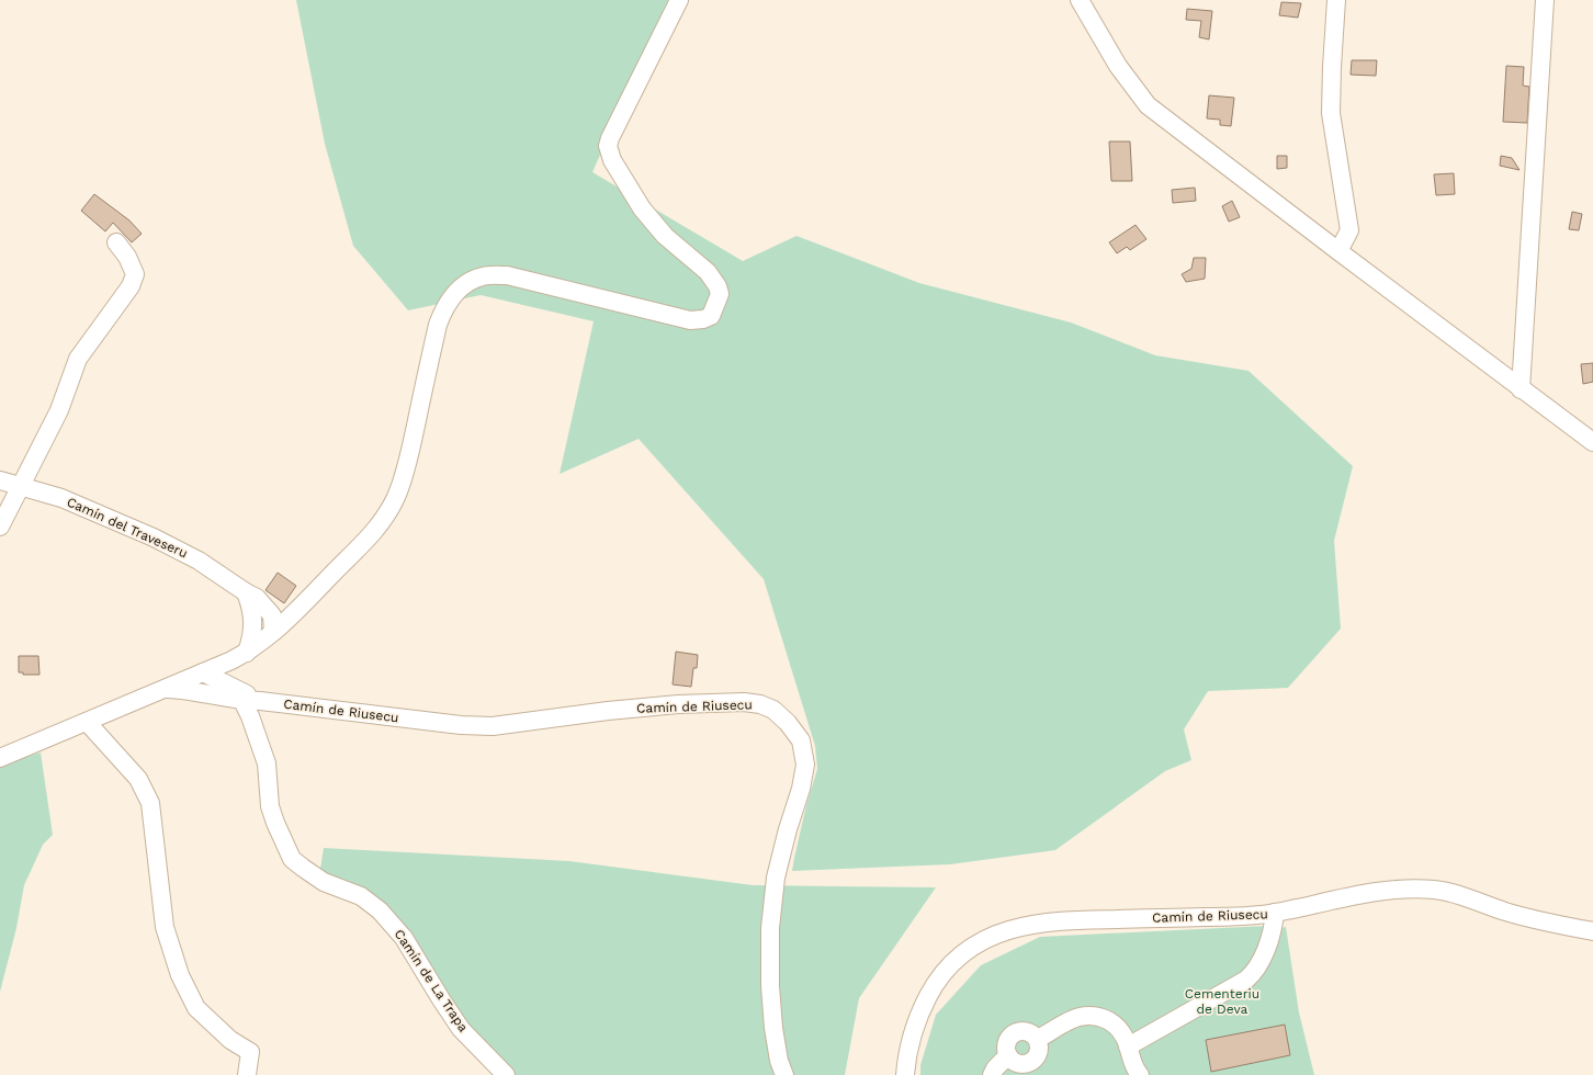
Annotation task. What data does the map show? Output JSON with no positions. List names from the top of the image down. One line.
{"streets":{"street":["Camín del Traveseru","Camín de Riusecu","Camín de La Trapa"]},"crossings":[["Camín de Riusecu","Camín de La Trapa"]],"parks":["Cementeriu de Deva"]}
